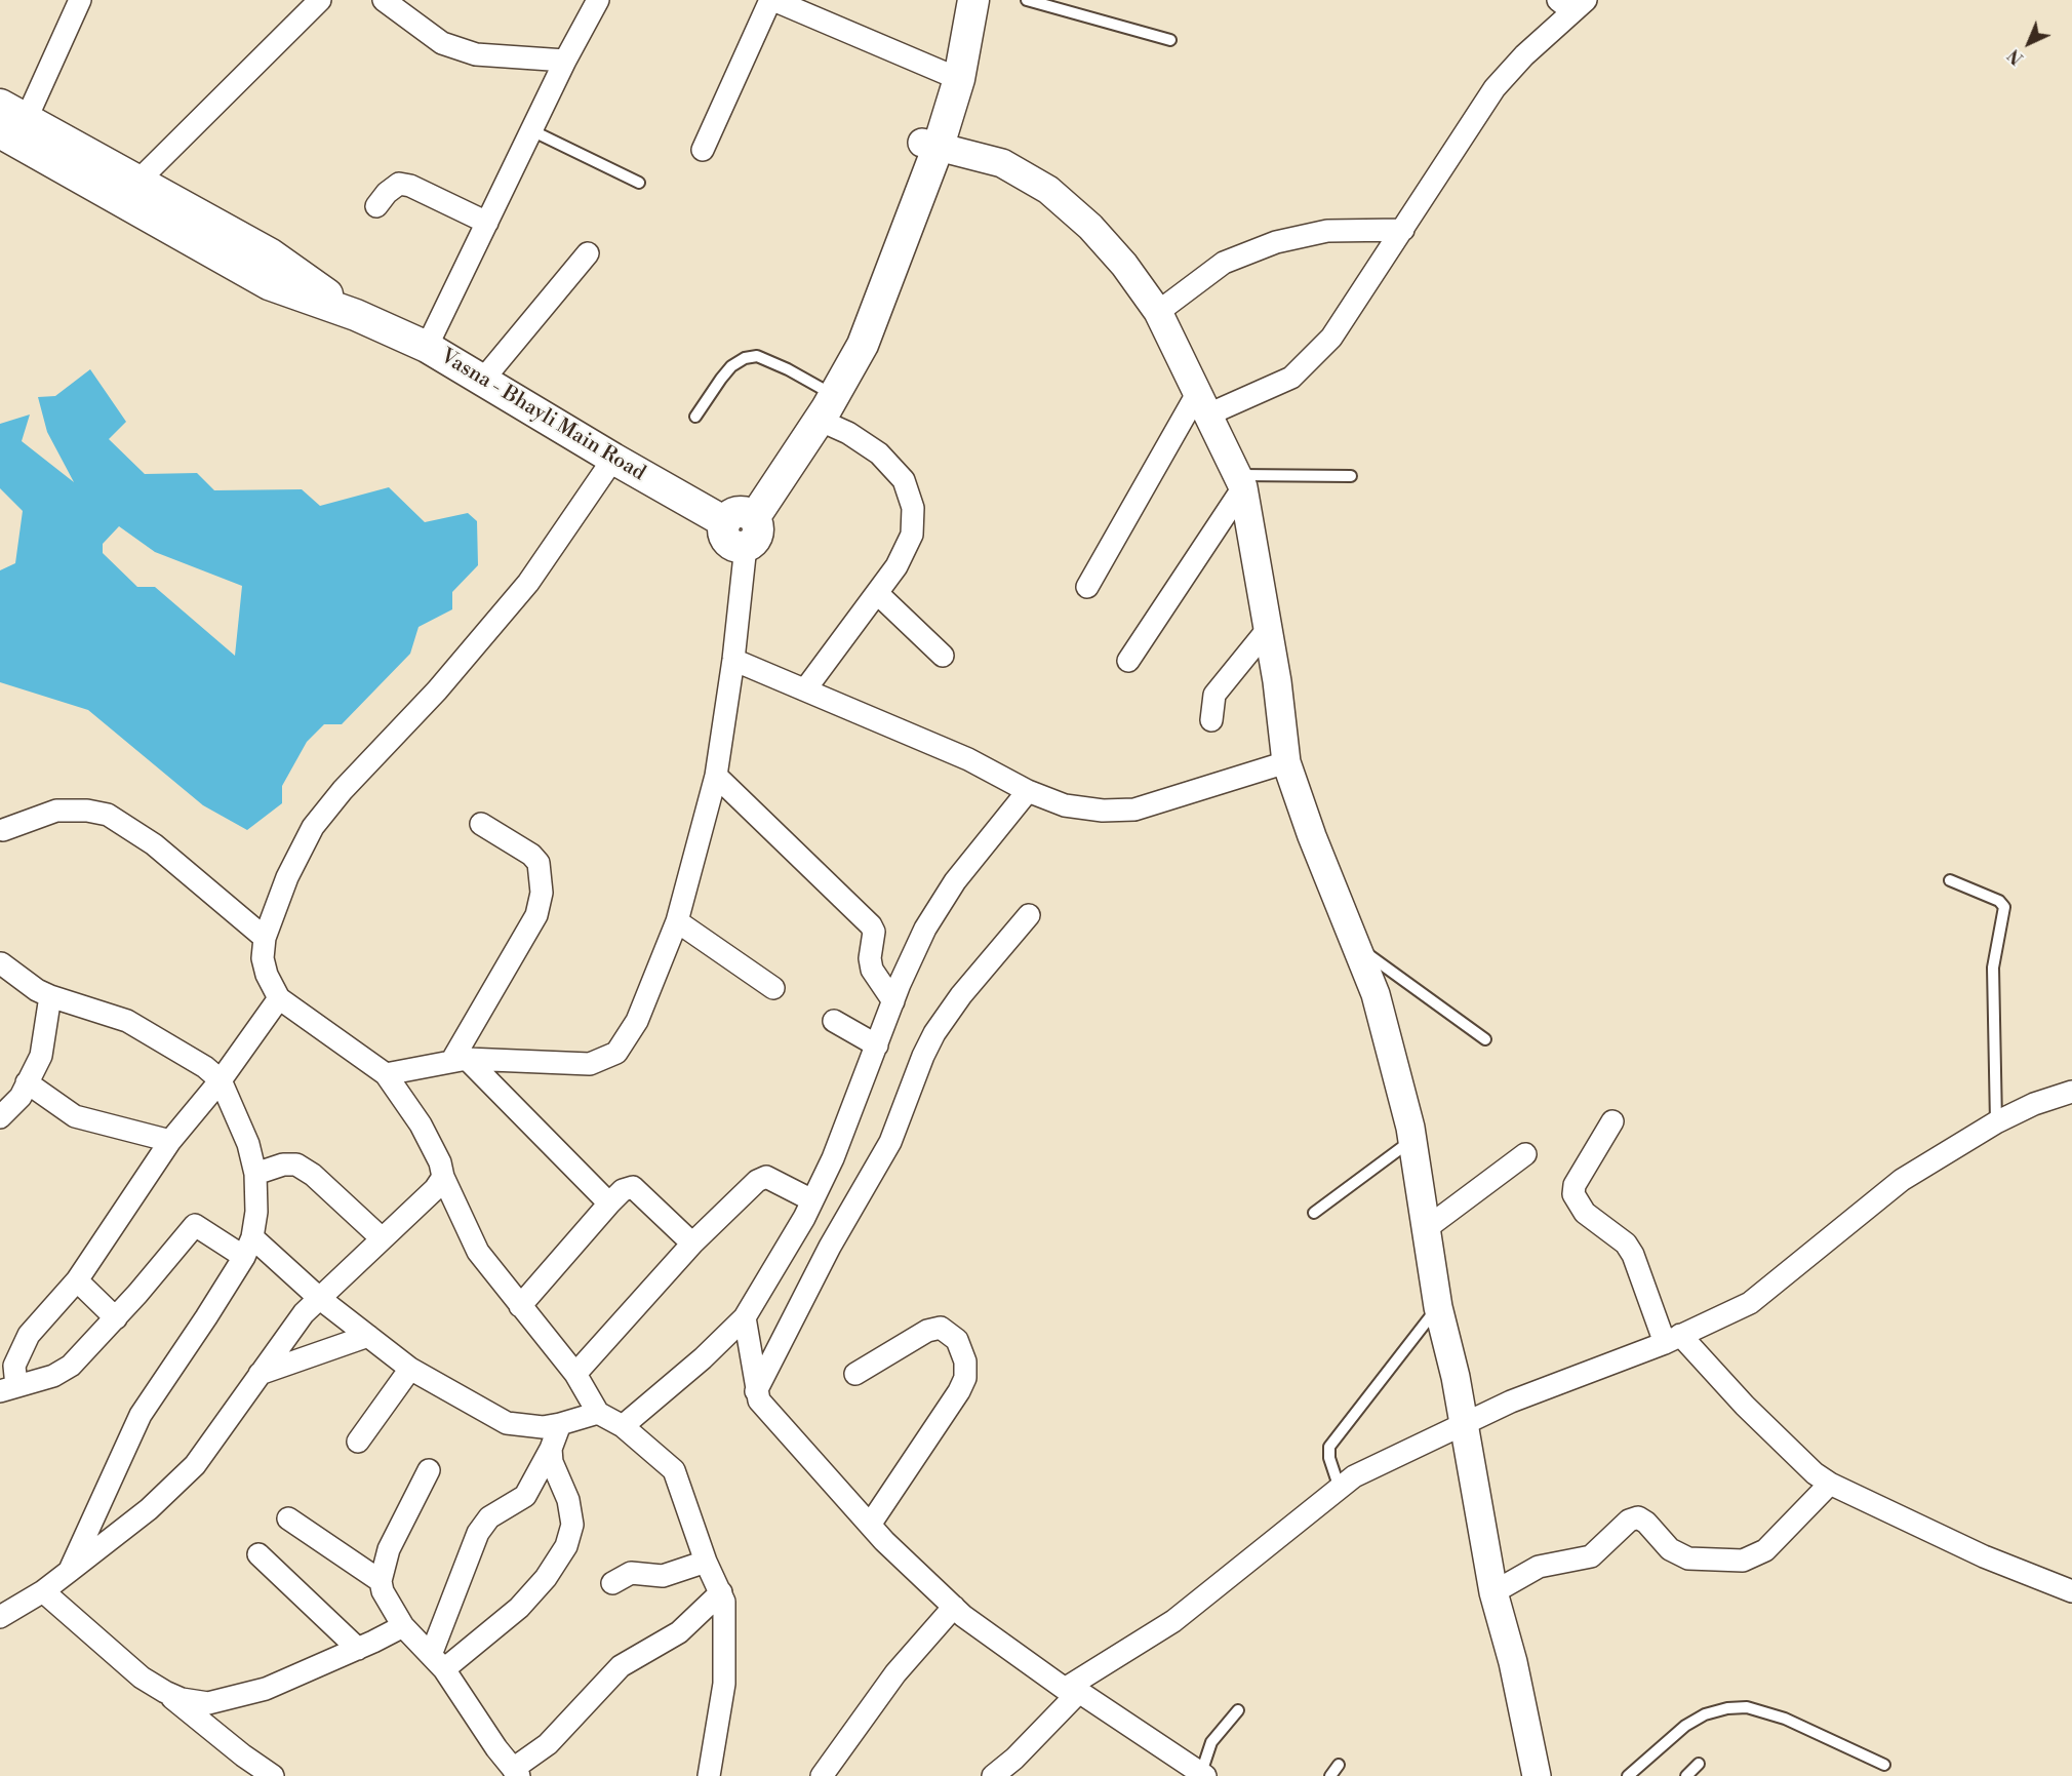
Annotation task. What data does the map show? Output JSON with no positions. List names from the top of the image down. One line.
{"streets":{"main road":["Vasna - Bhayli Main Road"]},"north":"bottom left"}
